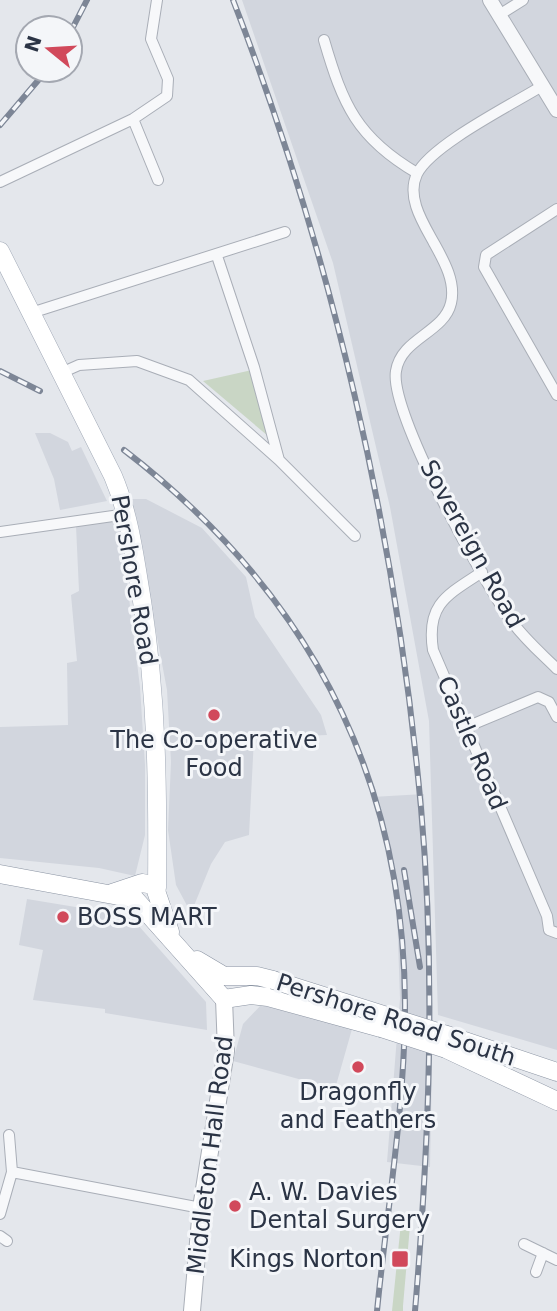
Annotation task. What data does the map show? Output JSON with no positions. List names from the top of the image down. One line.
{"streets":{"main road":["Pershore Road","Pershore Road South","Middleton Hall Road"],"street":["Sovereign Road","Castle Road"]},"crossings":[["Sovereign Road","Castle Road"],["Pershore Road South","Middleton Hall Road"]],"places":{"other":["The Co-operative Food","BOSS MART","Dragonfly and Feathers","A. W. Davies Dental Surgery"],"transit":["Kings Norton"]},"north":"left"}
